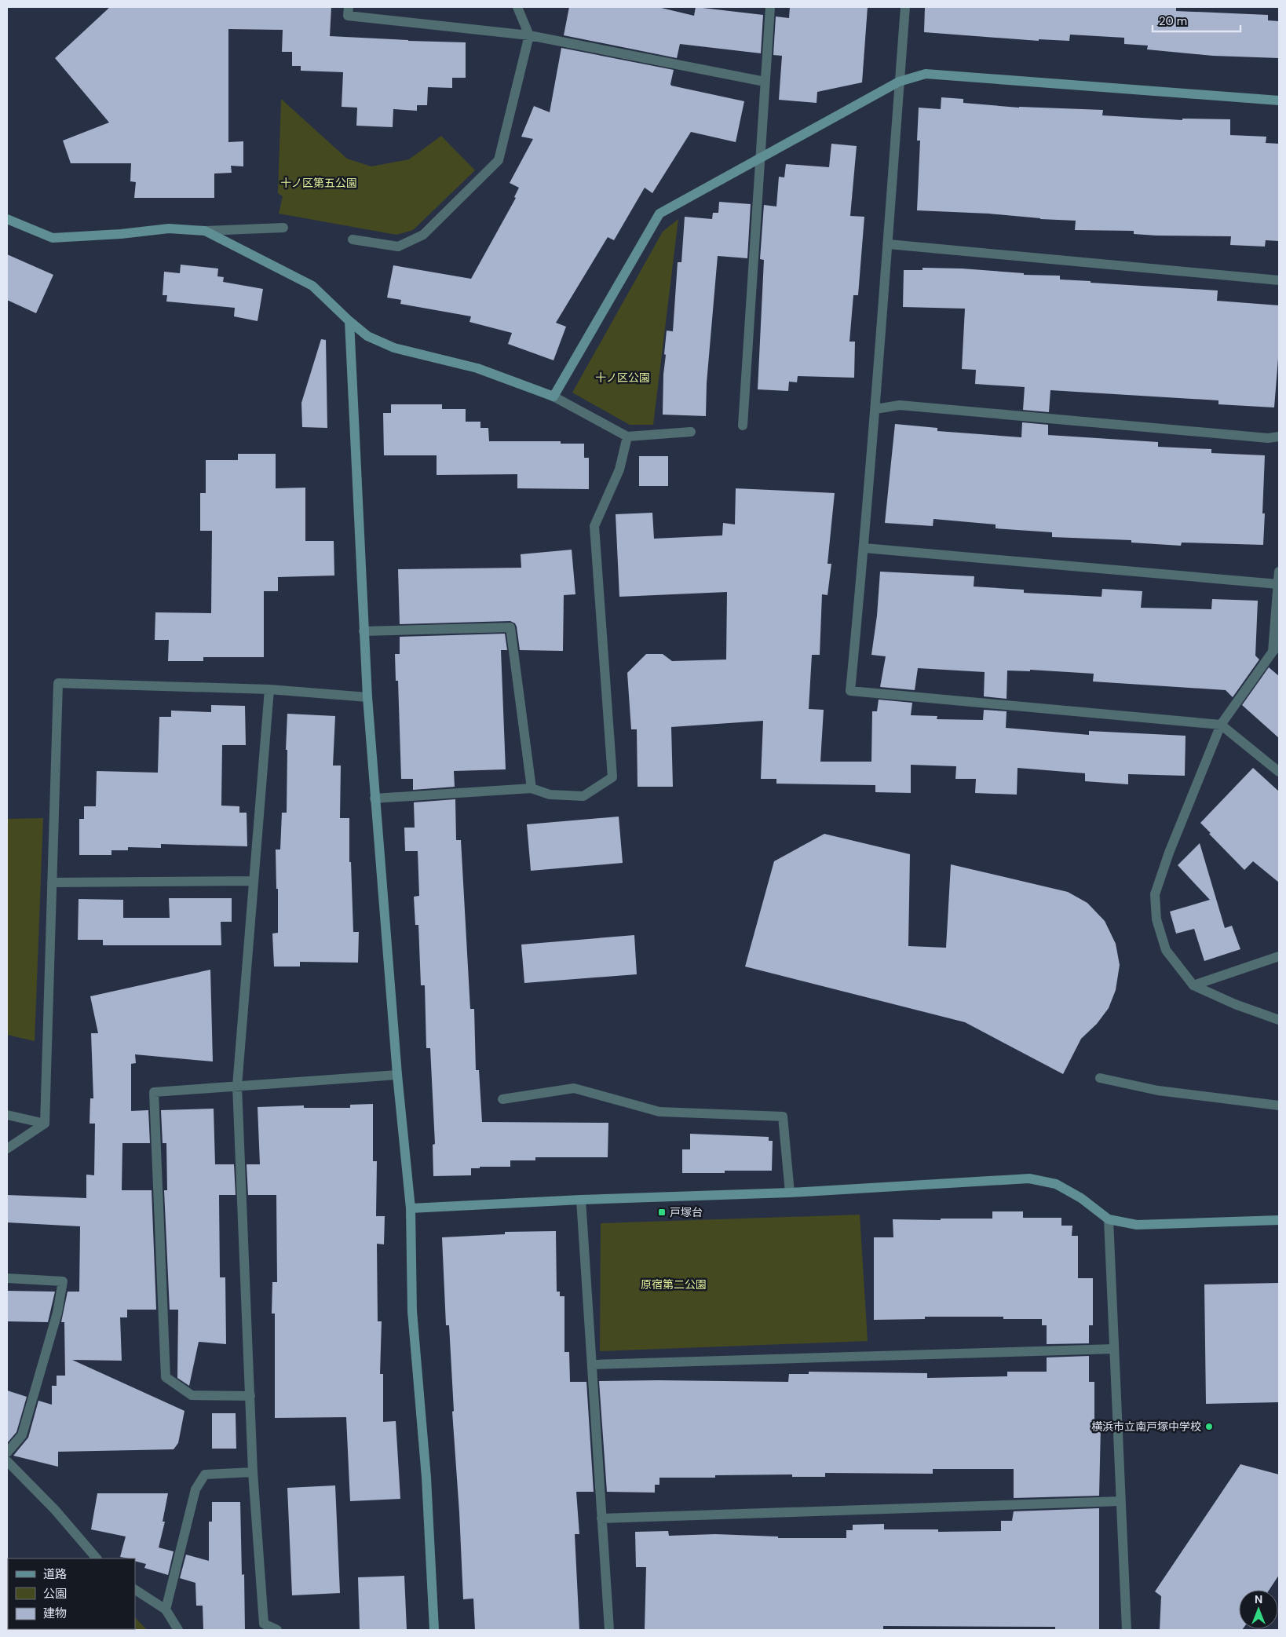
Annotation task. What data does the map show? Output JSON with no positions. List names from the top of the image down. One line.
{"parks":["十ノ区第五公園","十ノ区公園","原宿第二公園"],"places":{"transit":["戸塚台"],"other":["横浜市立南戸塚中学校"]},"legend":["道路","公園","建物"],"scale_bar":"20 m","north":"top"}
